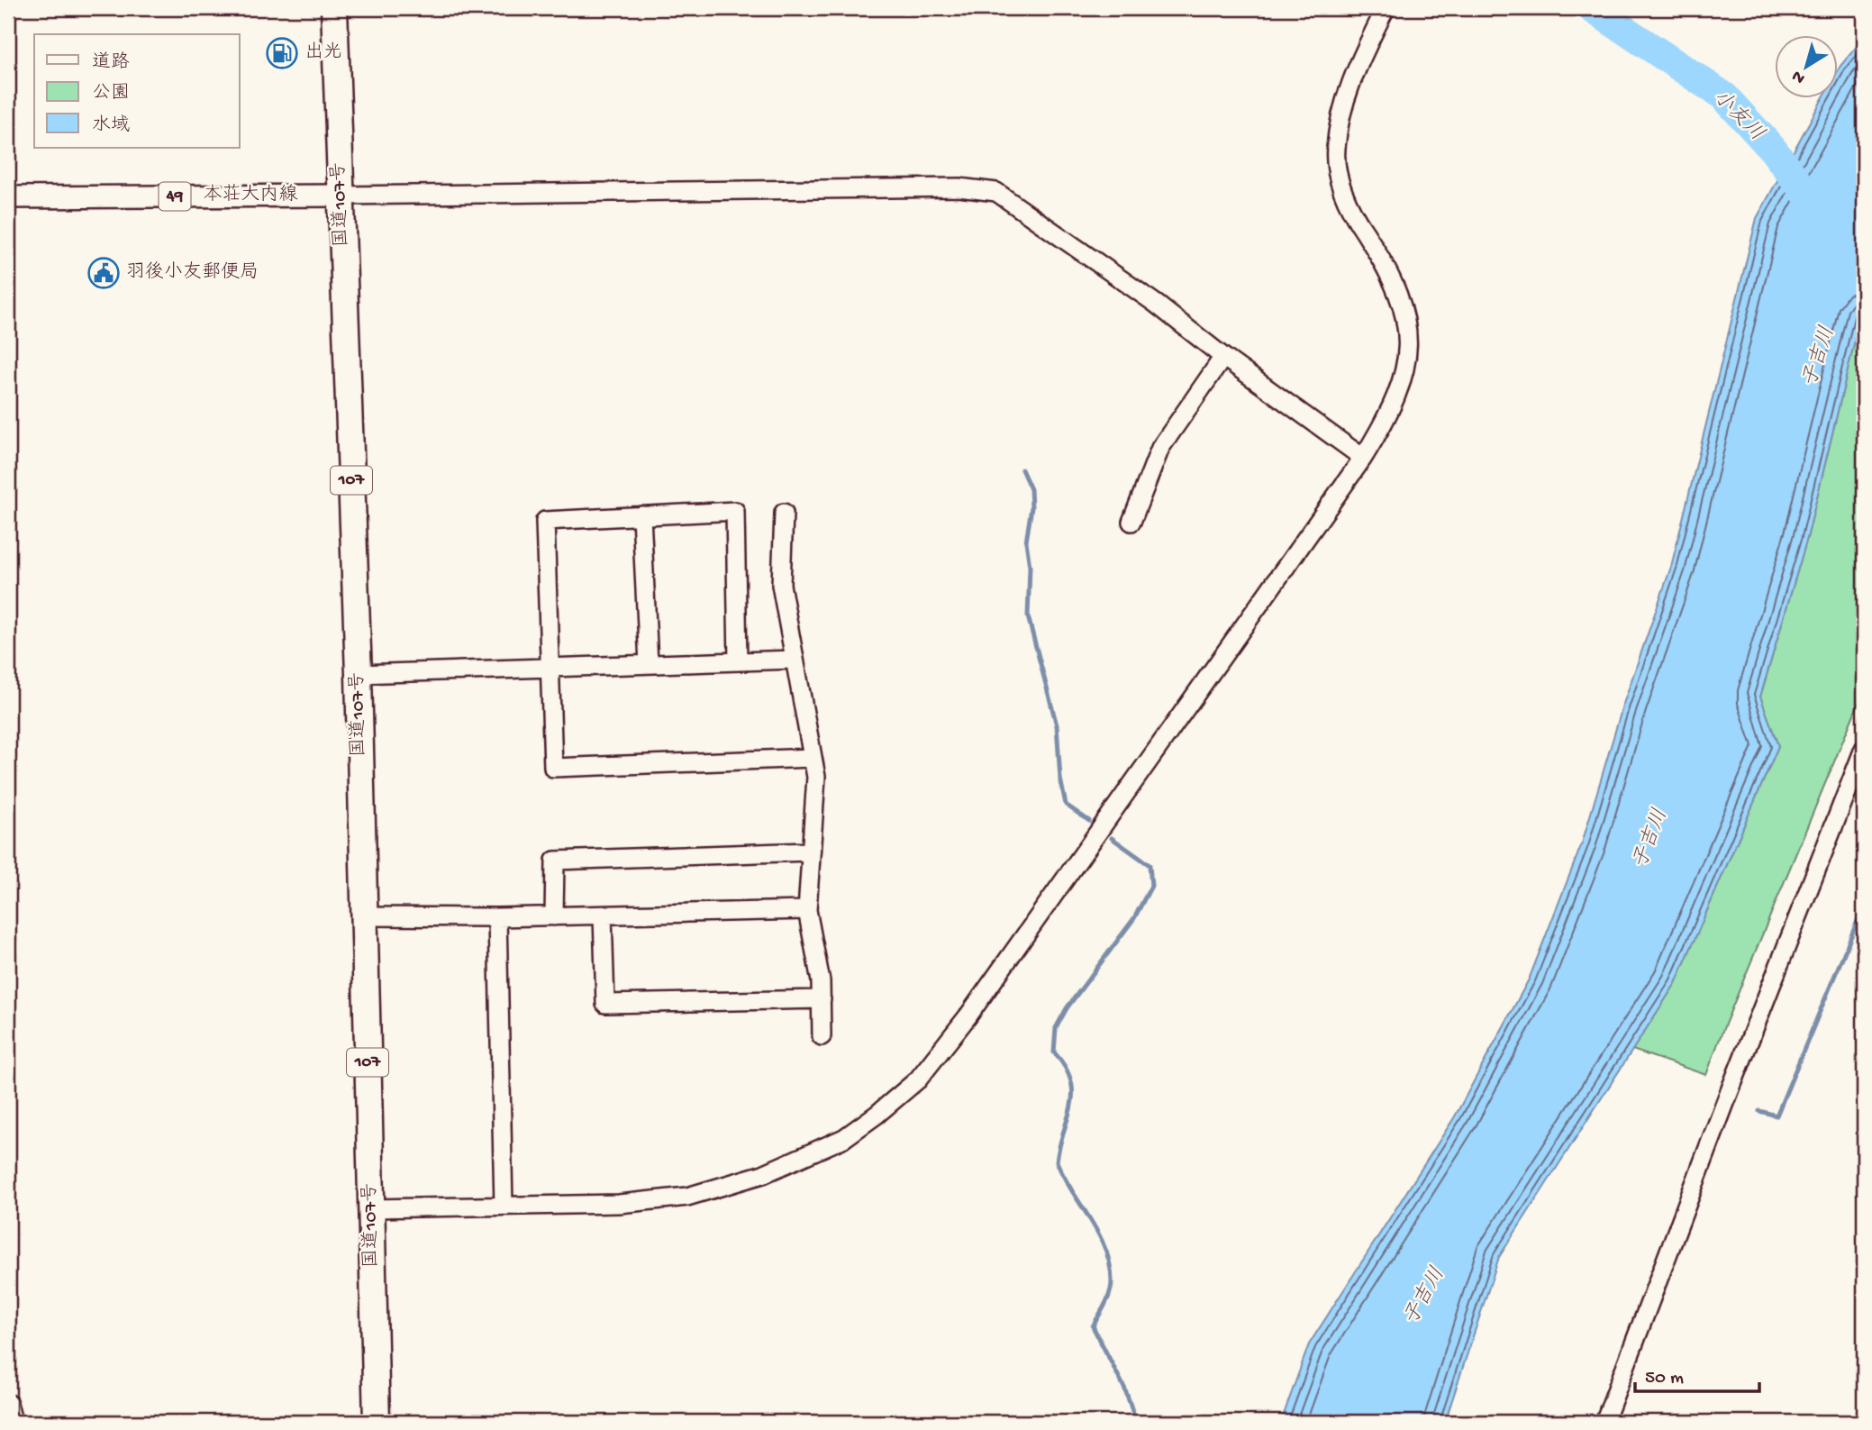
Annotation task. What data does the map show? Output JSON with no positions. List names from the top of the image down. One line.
{"streets":{"highway":["国道107号","107"],"main road":["本荘大内線","49"]},"crossings":[["本荘大内線","国道107号"]],"water":["小友川","子吉川"],"places":{"fuel station":["出光"],"public building":["羽後小友郵便局"]},"legend":["道路","公園","水域"],"scale_bar":"50 m","north":"bottom left"}
